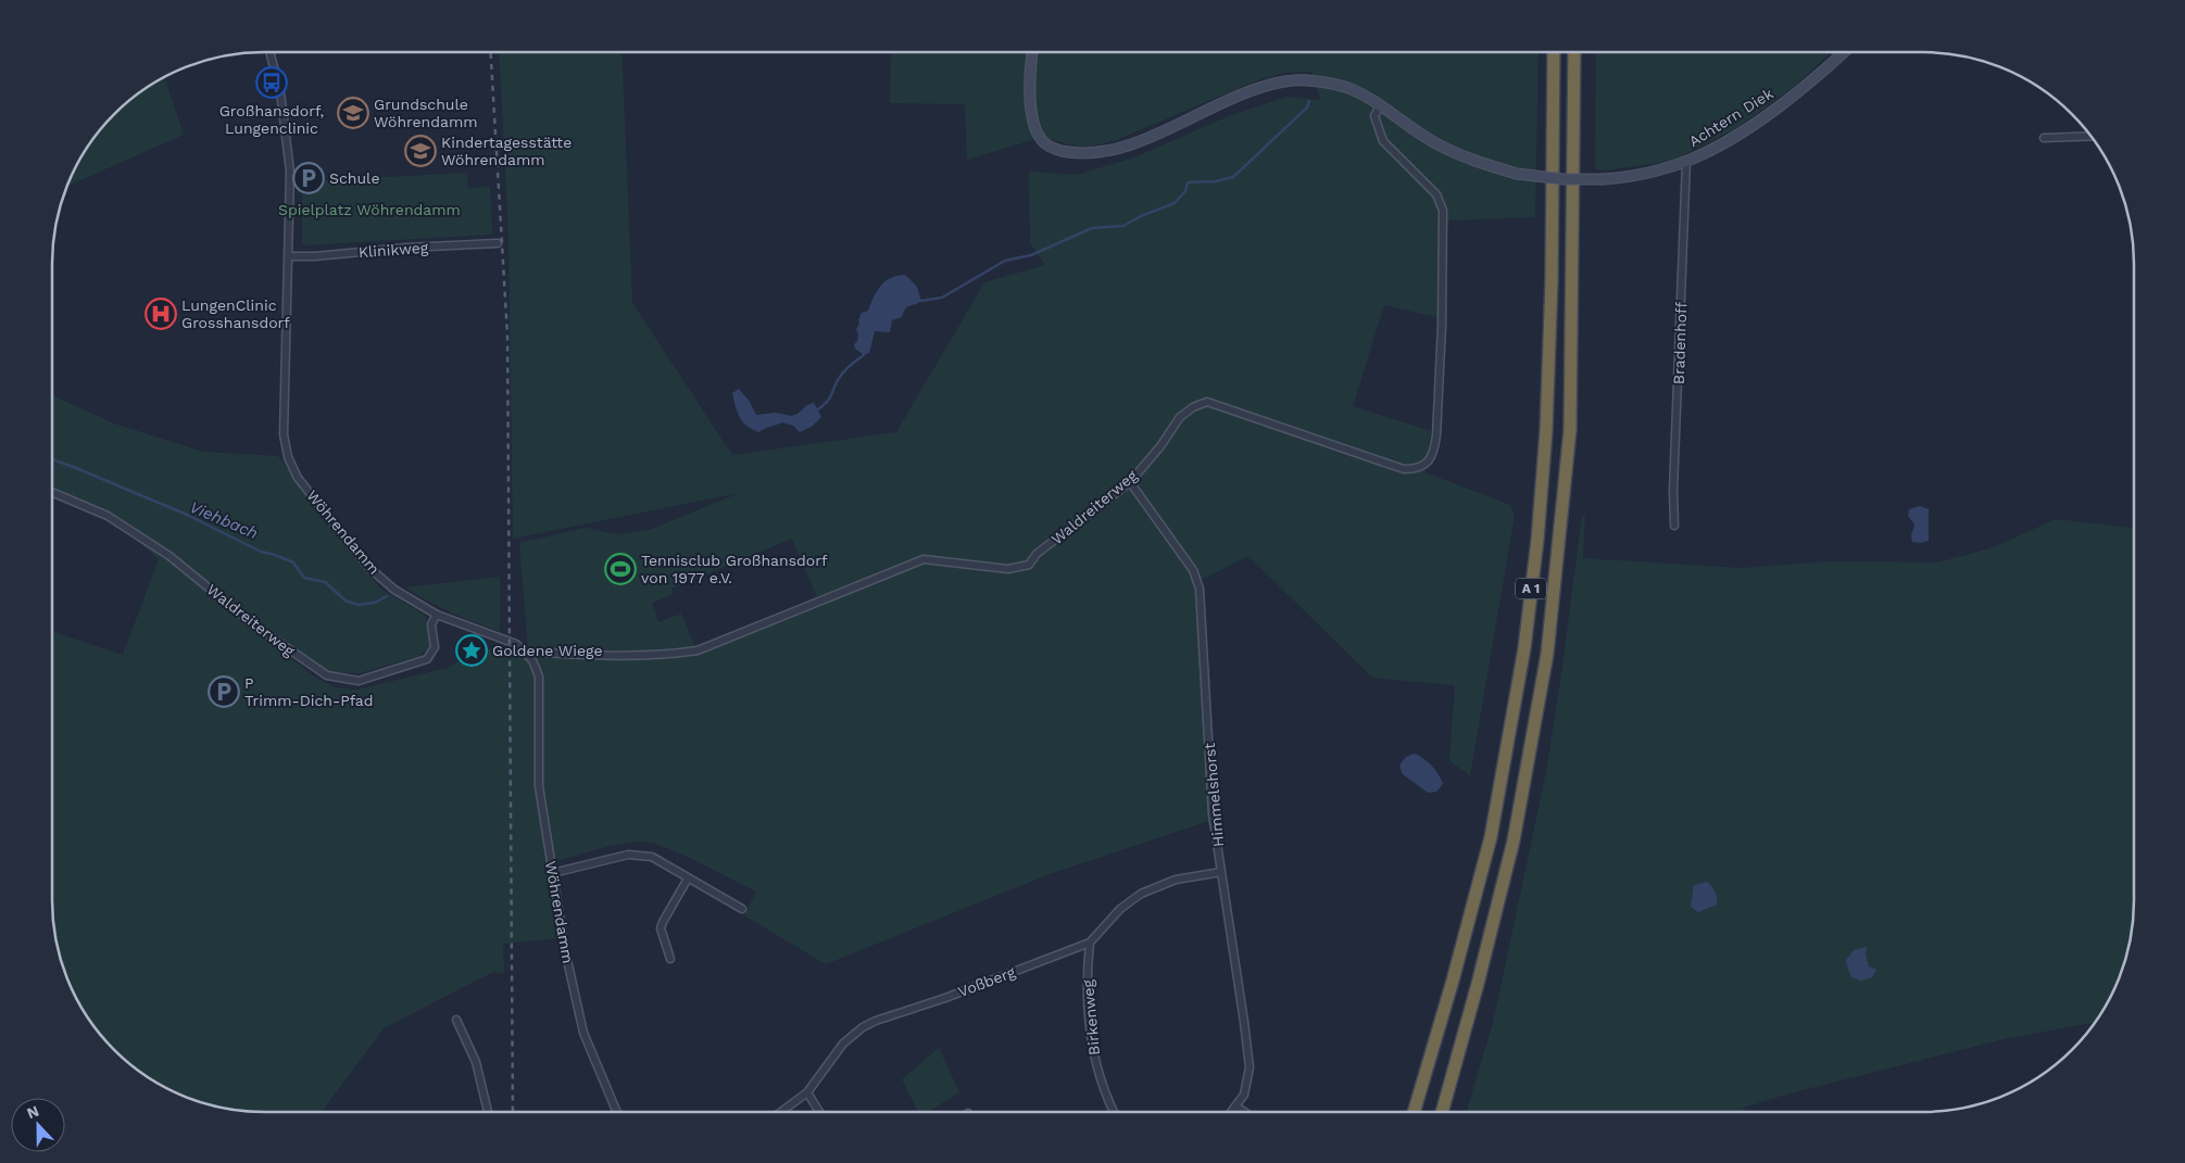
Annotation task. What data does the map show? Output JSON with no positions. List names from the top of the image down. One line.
{"streets":{"highway":["A 1"],"main road":["Achtern Diek"],"street":["Klinikweg","Bradenhoff","Waldreiterweg","Wöhrendamm","Himmelshorst","Voßberg","Birkenweg"]},"crossings":[["Achtern Diek","Bradenhoff"],["Achtern Diek","Waldreiterweg"],["Klinikweg","Wöhrendamm"],["Waldreiterweg","Wöhrendamm"],["Waldreiterweg","Himmelshorst"],["Himmelshorst","Voßberg"],["Voßberg","Birkenweg"]],"water":["Viehbach"],"parks":["Spielplatz Wöhrendamm"],"places":{"bus stop":["Großhansdorf, Lungenclinic"],"school or university":["Grundschule Wöhrendamm","Kindertagesstätte Wöhrendamm"],"parking":["Schule","P Trimm-Dich-Pfad"],"hospital":["LungenClinic Grosshansdorf"],"sports":["Tennisclub Großhansdorf von 1977 e.V."],"place":["Goldene Wiege"]},"north":"top"}
